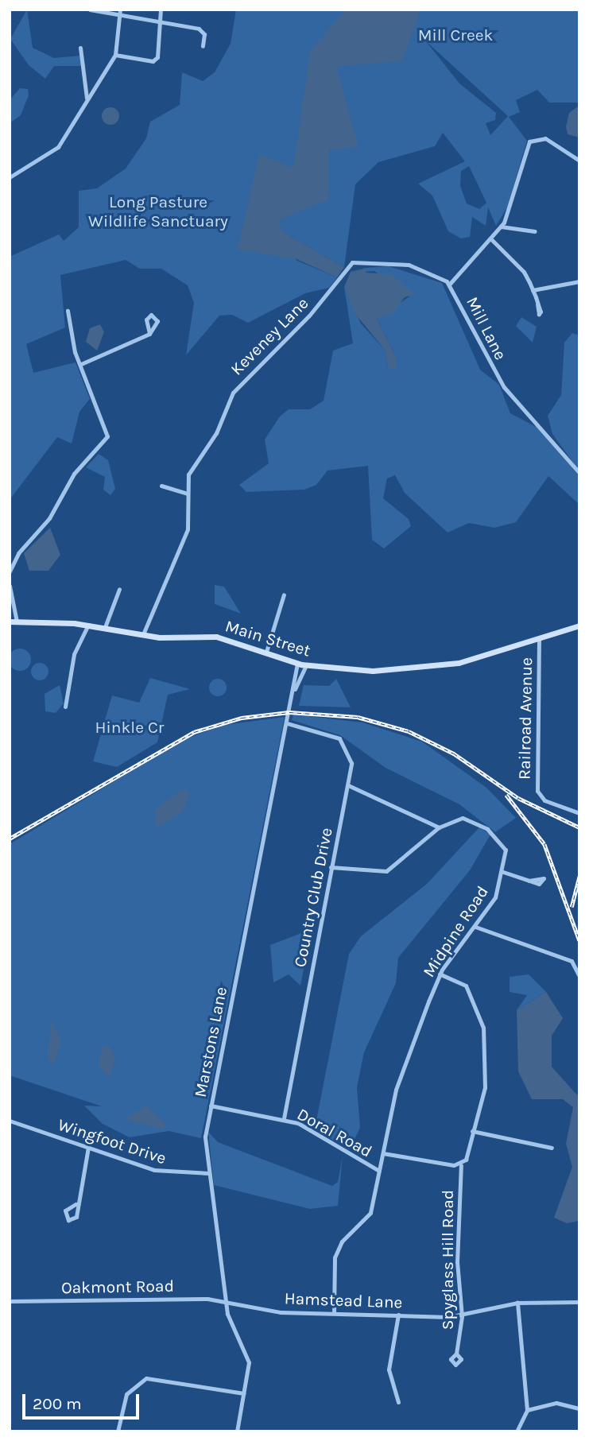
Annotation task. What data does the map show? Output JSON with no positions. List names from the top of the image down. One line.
{"streets":{"main road":["Main Street"],"street":["Mill Lane","Keveney Lane","Railroad Avenue","Country Club Drive","Midpine Road","Marstons Lane","Doral Road","Wingfoot Drive","Spyglass Hill Road","Oakmont Road","Hamstead Lane"]},"crossings":[["Mill Lane","Keveney Lane"],["Keveney Lane","Main Street"],["Main Street","Railroad Avenue"],["Main Street","Marstons Lane"],["Country Club Drive","Midpine Road"],["Country Club Drive","Marstons Lane"],["Country Club Drive","Doral Road"],["Midpine Road","Doral Road"],["Midpine Road","Spyglass Hill Road"],["Midpine Road","Hamstead Lane"],["Marstons Lane","Doral Road"],["Marstons Lane","Wingfoot Drive"],["Marstons Lane","Oakmont Road"],["Marstons Lane","Hamstead Lane"],["Spyglass Hill Road","Hamstead Lane"],["Oakmont Road","Hamstead Lane"]],"parks":["Mill Creek","Long Pasture Wildlife Sanctuary","Hinkle Cr"],"scale_bar":"200 m"}
